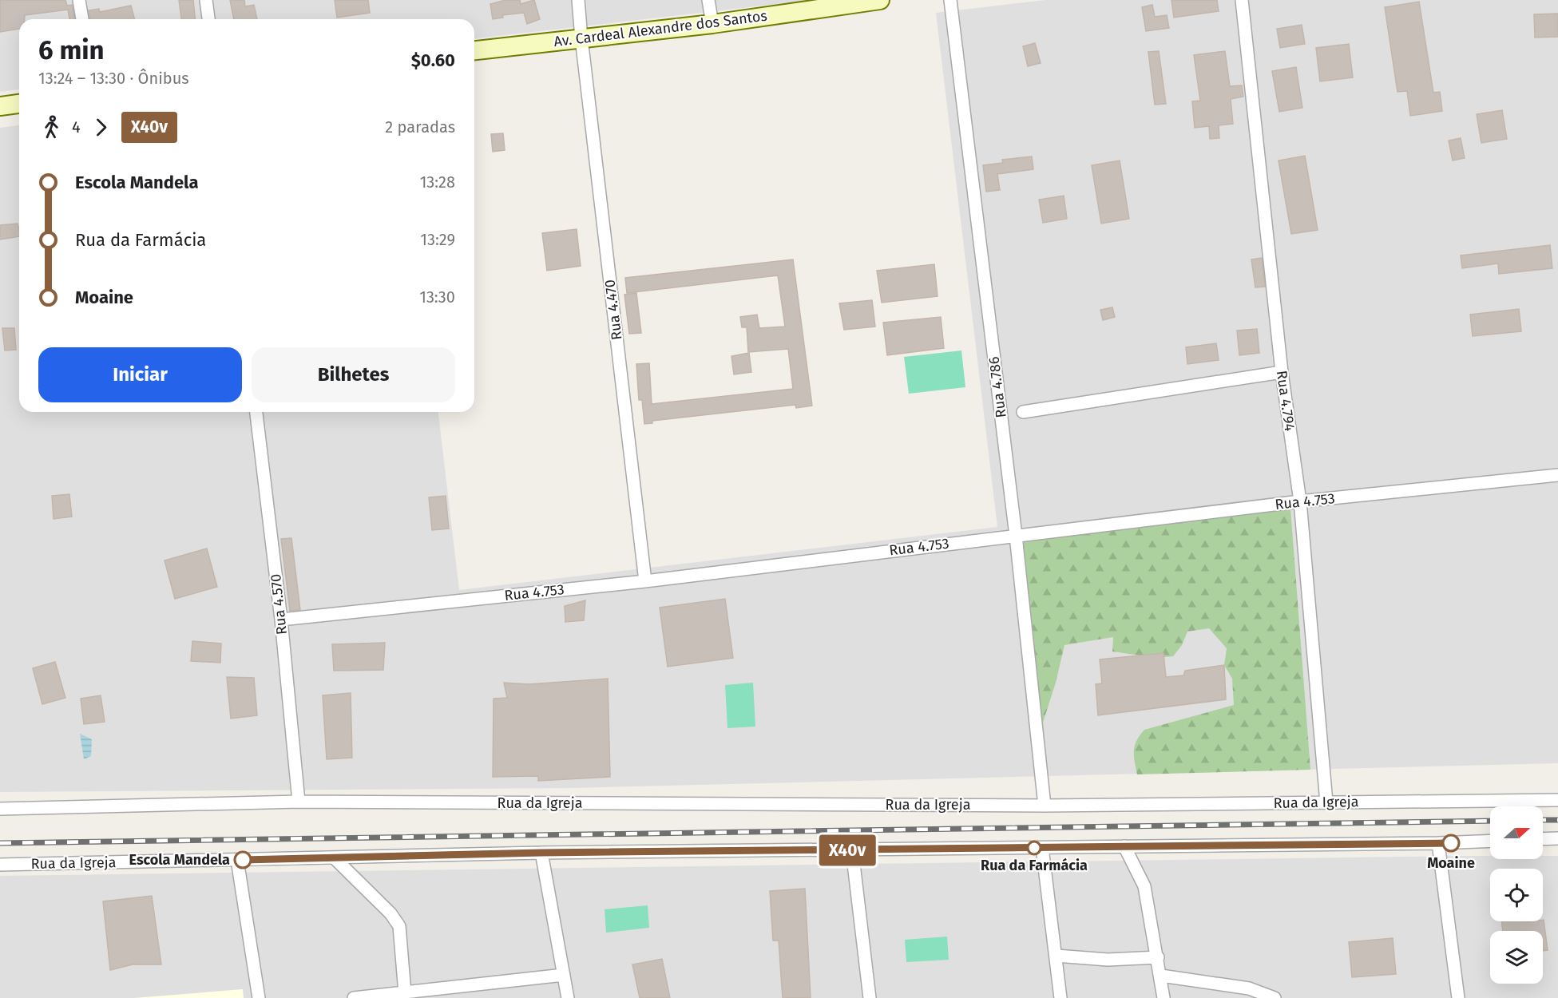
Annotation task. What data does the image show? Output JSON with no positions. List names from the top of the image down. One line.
{"streets":{"main road":["Av. Cardeal Alexandre dos Santos"],"street":["Rua 4.470","Rua 4.786","Rua 4.794","Rua 4.753","Rua 4.570","Rua da Igreja"]},"crossings":[["Av. Cardeal Alexandre dos Santos","Rua 4.470"],["Rua 4.470","Rua 4.753"],["Rua 4.786","Rua 4.753"],["Rua 4.786","Rua da Igreja"],["Rua 4.794","Rua 4.753"],["Rua 4.794","Rua da Igreja"],["Rua 4.753","Rua 4.570"],["Rua 4.570","Rua da Igreja"]],"places":["Moaine","Rua da Farmácia","Escola Mandela"],"lines":["bus line X40v"],"north":"right","page":{"on_map":"X40v","heading":["6 min","13:24 – 13:30 · Ônibus","$0.60"],"legs":["4","X40v","2 paradas"],"list":[{"name":"Escola Mandela","value":"13:28"},{"name":"Rua da Farmácia","value":"13:29"},{"name":"Moaine","value":"13:30"}],"buttons":["Iniciar","Bilhetes"]}}
